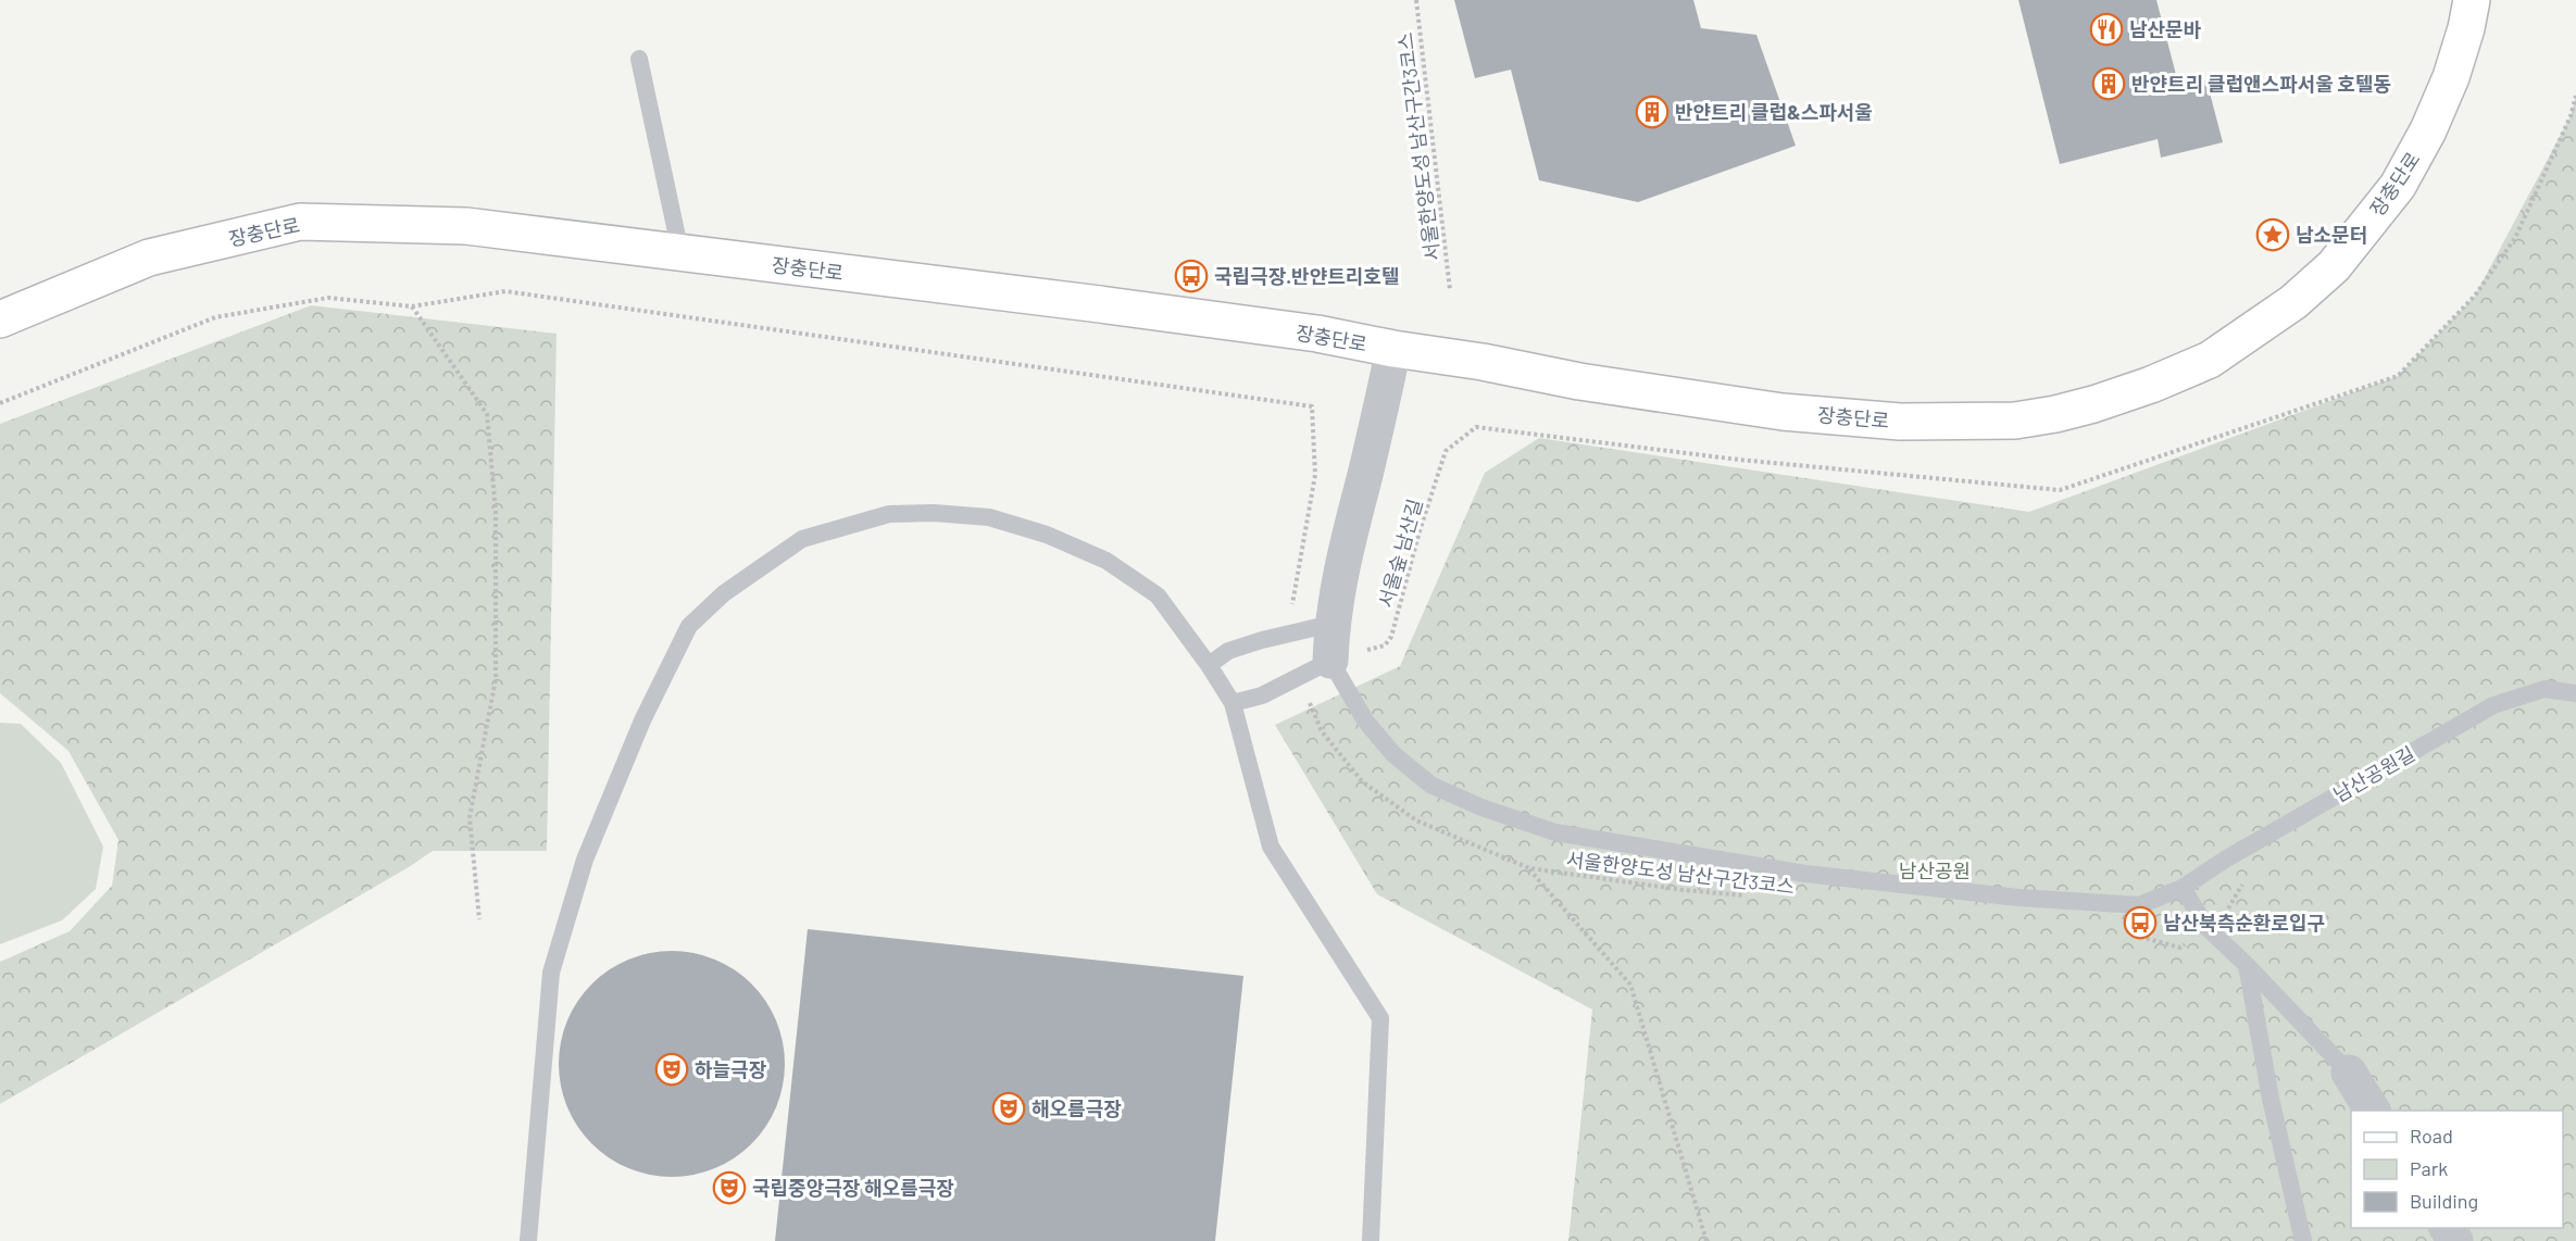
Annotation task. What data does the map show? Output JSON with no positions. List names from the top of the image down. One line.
{"streets":{"main road":["장충단로"],"lane":["남산공원길"],"path":["서울한양도성 남산구간3코스","서울숲 남산길"]},"crossings":[["서울숲 남산길","남산공원길"]],"parks":["남산공원"],"places":{"restaurant":["남산문바"],"building":["반얀트리 클럽앤스파서울 호텔동","반얀트리 클럽&스파서울"],"place":["남소문터"],"bus stop":["국립극장.반얀트리호텔","남산북측순환로입구"],"theatre":["하늘극장","해오름극장","국립중앙극장 해오름극장"]},"legend":["Road","Park","Building"]}
